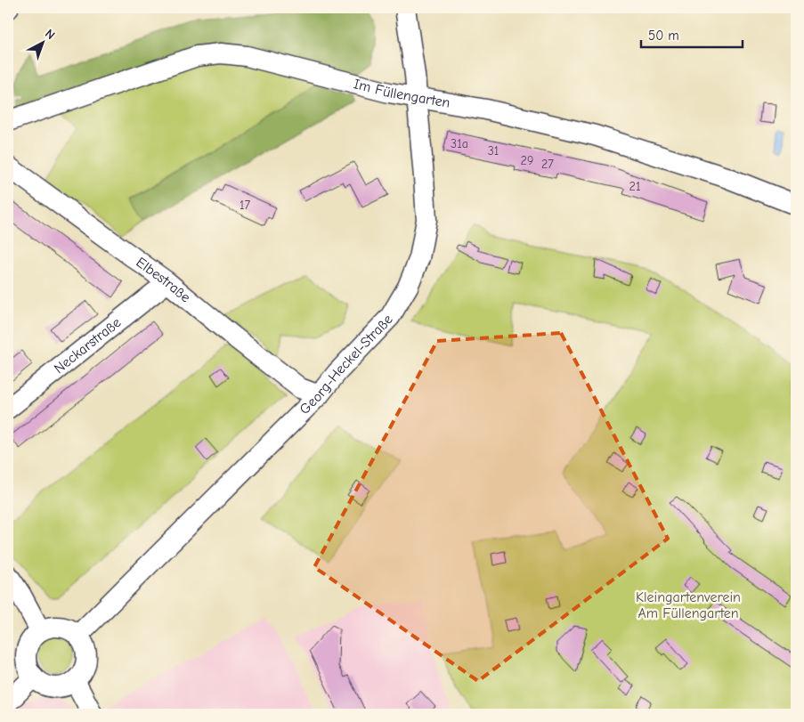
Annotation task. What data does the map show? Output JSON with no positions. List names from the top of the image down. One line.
{"streets":{"street":["Im Füllengarten","Elbestraße","Neckarstraße","Georg-Heckel-Straße"]},"crossings":[["Im Füllengarten","Georg-Heckel-Straße"],["Elbestraße","Neckarstraße"],["Elbestraße","Georg-Heckel-Straße"]],"parks":["Kleingartenverein Am Füllengarten"],"house_numbers":["31a","31","29","27","21","17"],"scale_bar":"50 m","north":"top right"}
